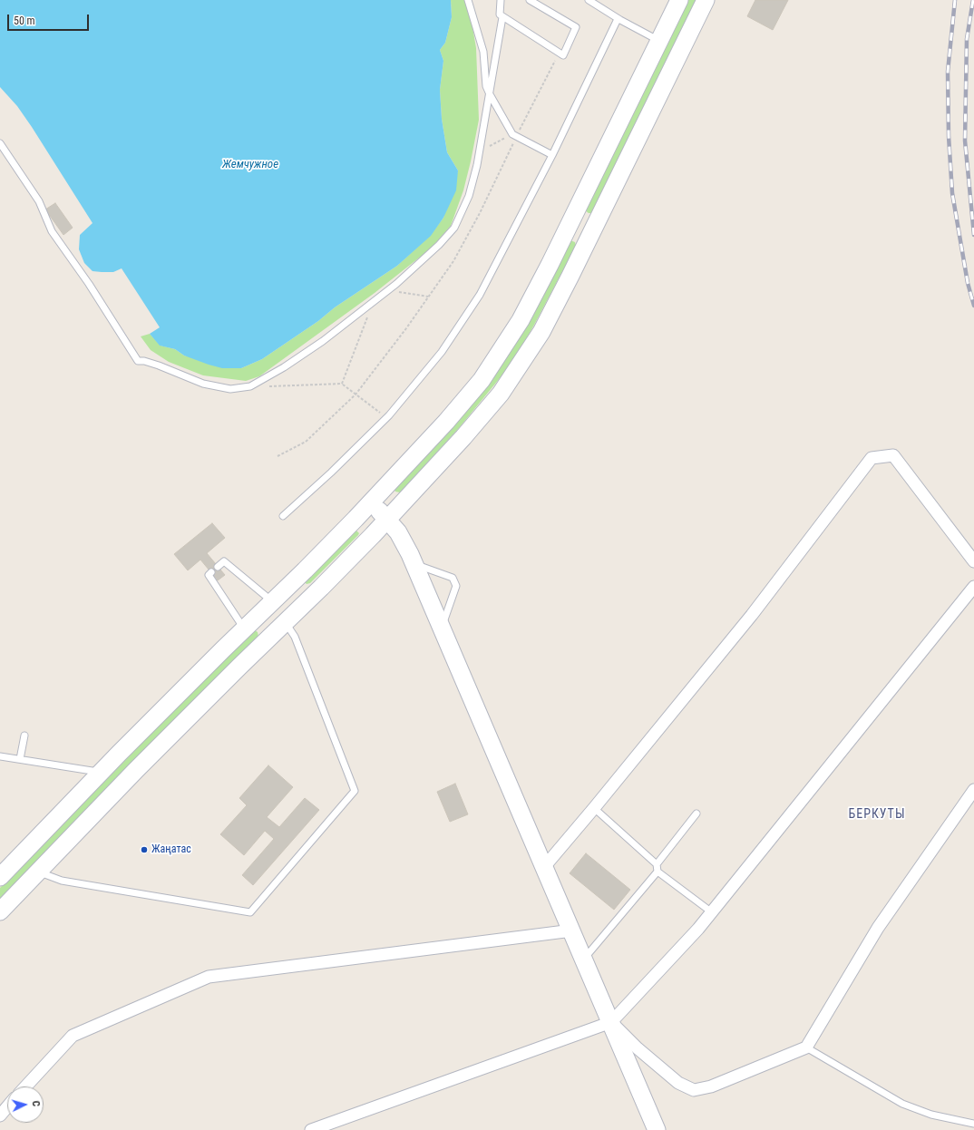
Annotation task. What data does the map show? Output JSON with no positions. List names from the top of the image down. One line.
{"districts":["БЕРКУТЫ"],"water":["Жемчужное"],"places":["Жаңатас"],"scale_bar":"50 m","north":"right"}
